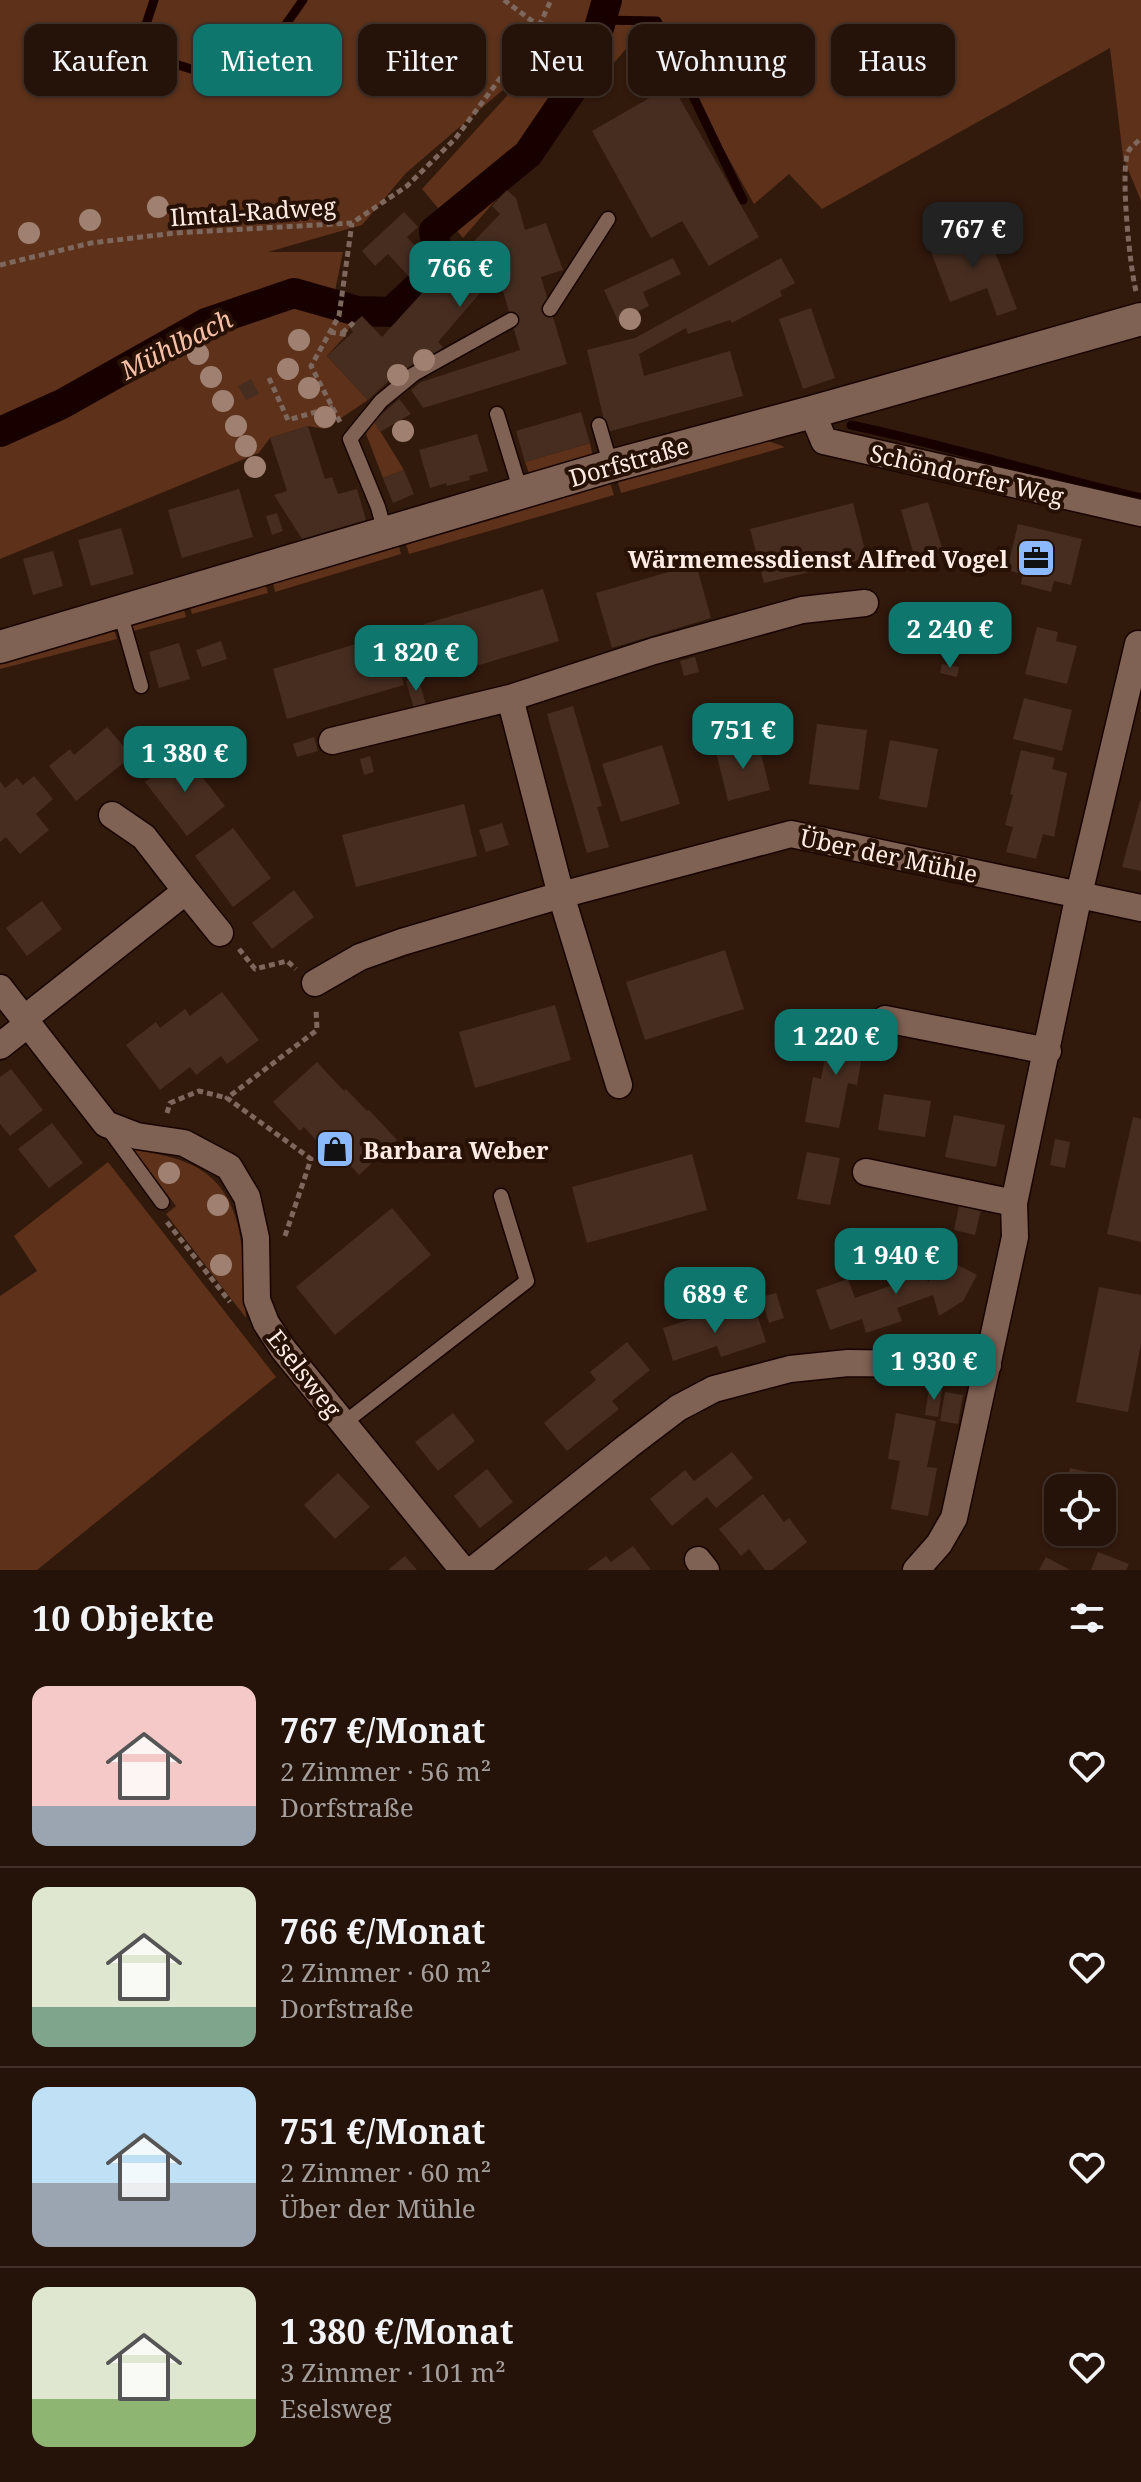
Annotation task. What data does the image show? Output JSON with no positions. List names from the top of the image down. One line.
{"streets":{"street":["Dorfstraße","Schöndorfer Weg","Über der Mühle","Eselsweg"],"path":["Ilmtal-Radweg"]},"crossings":[["Dorfstraße","Schöndorfer Weg"]],"water":["Mühlbach"],"places":{"office":["Wärmemessdienst Alfred Vogel"],"shop":["Barbara Weber"]},"page":{"chip":["Kaufen","Mieten","Filter","Neu","Wohnung","Haus"],"price":["767 €","766 €","2 240 €","1 820 €","751 €","1 380 €","1 220 €","1 940 €","689 €","1 930 €"],"heading":"10 Objekte","list":[{"name":"767 €/Monat","note":"2 Zimmer · 56 m² · Dorfstraße"},{"name":"766 €/Monat","note":"2 Zimmer · 60 m² · Dorfstraße"},{"name":"751 €/Monat","note":"2 Zimmer · 60 m² · Über der Mühle"},{"name":"1 380 €/Monat","note":"3 Zimmer · 101 m² · Eselsweg"}]}}
